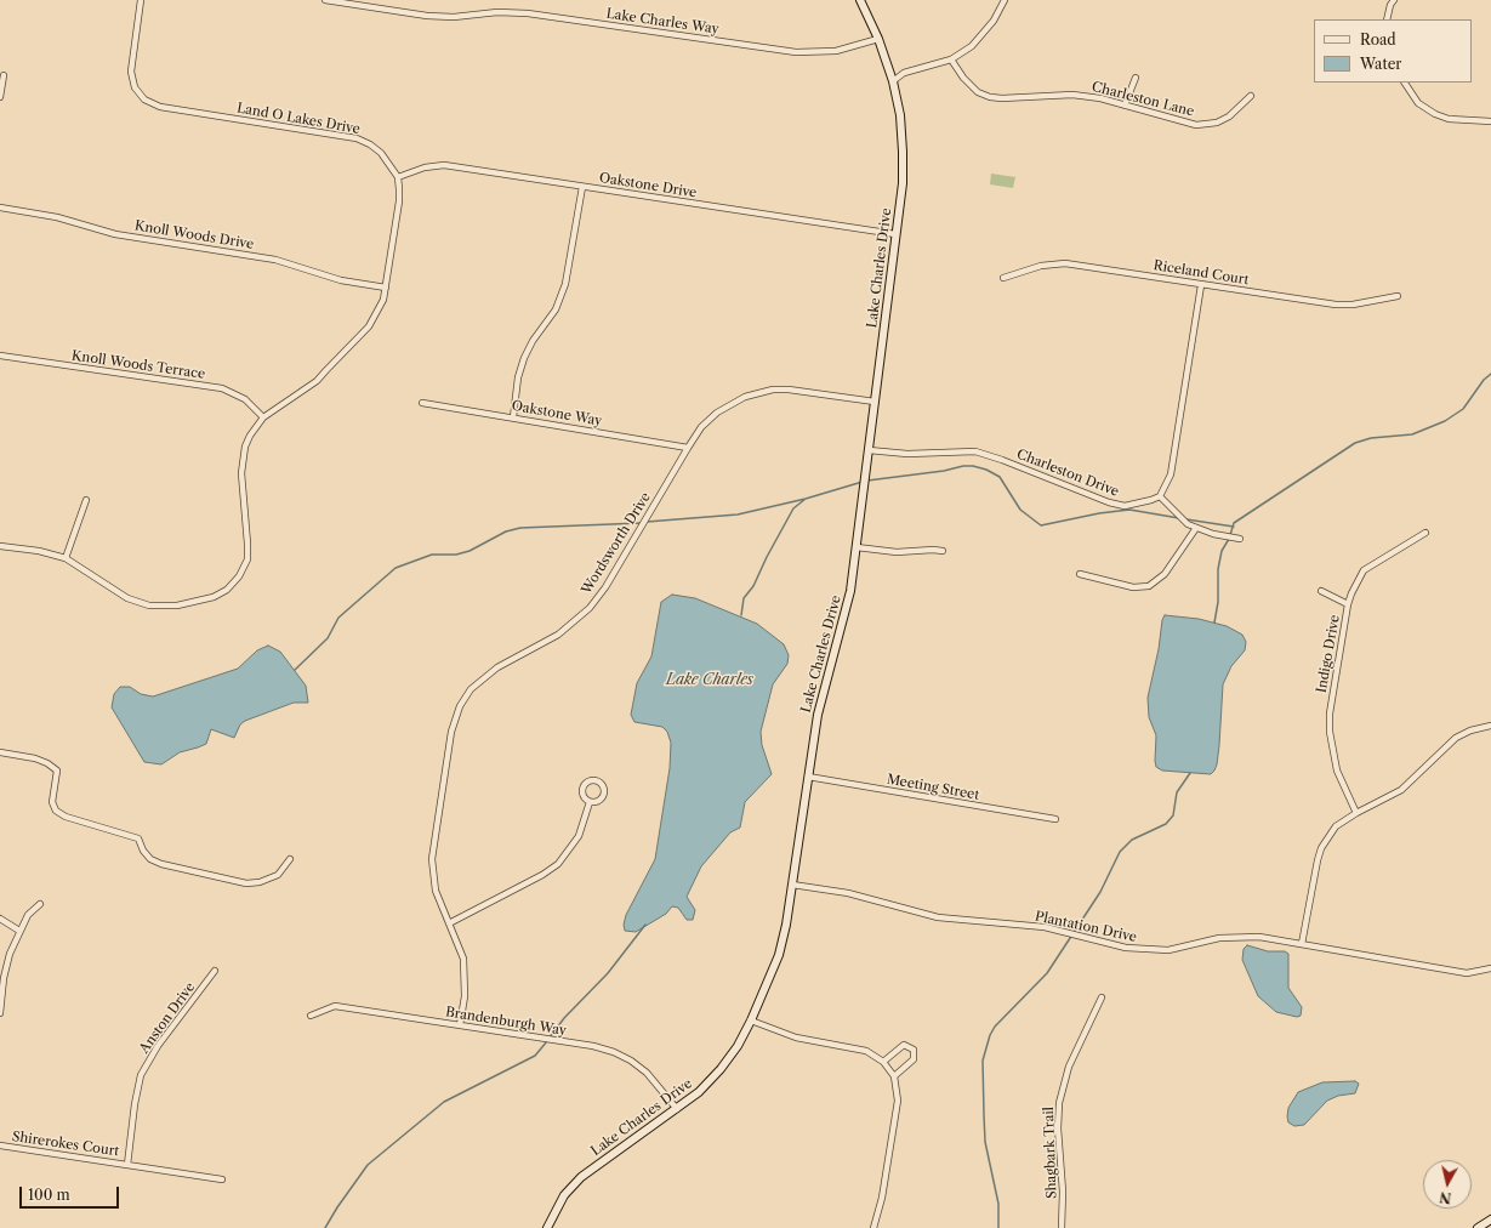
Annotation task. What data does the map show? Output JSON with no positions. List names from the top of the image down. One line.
{"streets":{"street":["Lake Charles Way","Charleston Lane","Land O Lakes Drive","Oakstone Drive","Knoll Woods Drive","Lake Charles Drive","Riceland Court","Knoll Woods Terrace","Oakstone Way","Charleston Drive","Wordsworth Drive","Indigo Drive","Meeting Street","Plantation Drive","Anston Drive","Brandenburgh Way","Shirerokes Court","Shagbark Trail"]},"crossings":[["Lake Charles Way","Lake Charles Drive"],["Land O Lakes Drive","Oakstone Drive"],["Oakstone Drive","Lake Charles Drive"],["Lake Charles Drive","Charleston Drive"],["Lake Charles Drive","Wordsworth Drive"],["Lake Charles Drive","Meeting Street"],["Lake Charles Drive","Plantation Drive"],["Lake Charles Drive","Brandenburgh Way"],["Oakstone Way","Wordsworth Drive"],["Wordsworth Drive","Brandenburgh Way"],["Anston Drive","Shirerokes Court"]],"water":["Lake Charles"],"legend":["Road","Water"],"scale_bar":"100 m","north":"bottom"}
